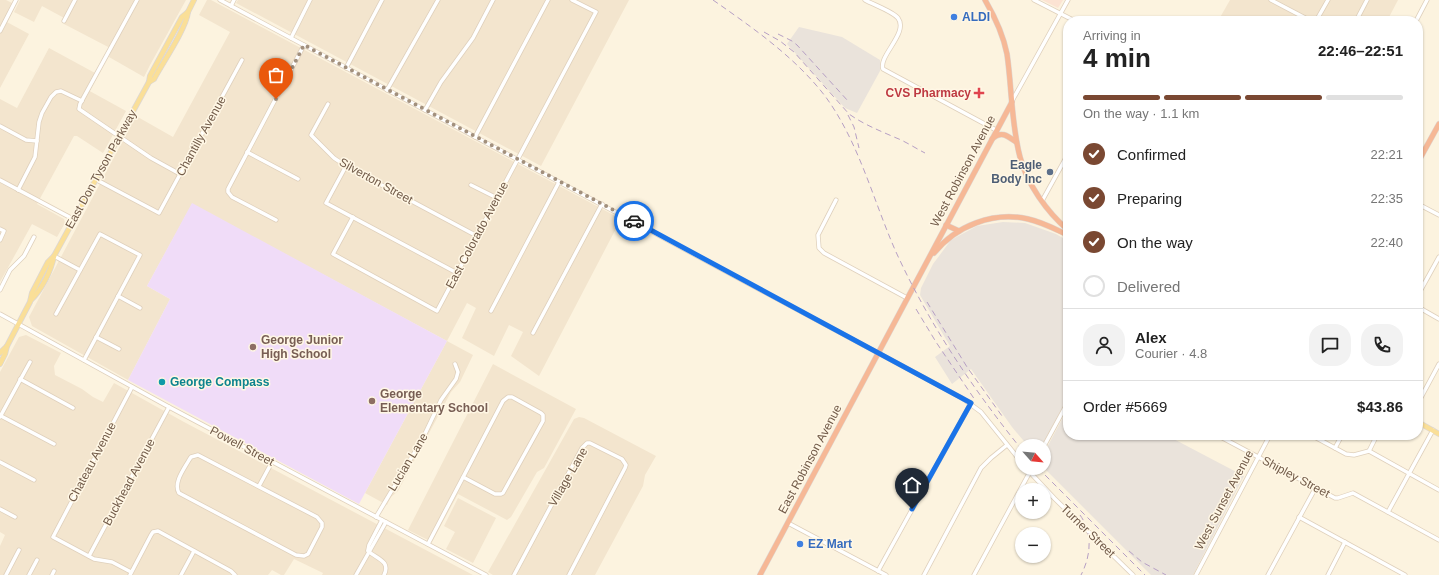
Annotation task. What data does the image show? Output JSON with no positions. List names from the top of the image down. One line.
{"streets":{"highway":["West Robinson Avenue","East Robinson Avenue"],"main road":["East Don Tyson Parkway"],"street":["Chantilly Avenue","Silverton Street","East Colorado Avenue","Powell Street","Chateau Avenue","Lucian Lane","Village Lane","Shipley Street","Buckhead Avenue","West Sunset Avenue","Turner Street"]},"crossings":[["Chantilly Avenue","East Don Tyson Parkway"],["East Don Tyson Parkway","Powell Street"],["West Robinson Avenue","East Robinson Avenue"],["Silverton Street","East Colorado Avenue"],["Powell Street","Chateau Avenue"],["Powell Street","Lucian Lane"],["Powell Street","Buckhead Avenue"],["Chateau Avenue","Buckhead Avenue"],["Shipley Street","West Sunset Avenue"]],"places":{"other":["ALDI","Eagle Body Inc","George Junior High School","George Compass","George Elementary School","EZ Mart"],"health":["CVS Pharmacy"]},"north":"bottom right","page":{"heading":["4 min","Arriving in","22:46–22:51"],"panel":["Alex","Courier · 4.8","Order #5669","$43.86"],"bar":"On the way · 1.1 km","list":[["Confirmed","22:21"],["Preparing","22:35"],["On the way","22:40"],"Delivered"],"map_buttons":["+","−"]}}
